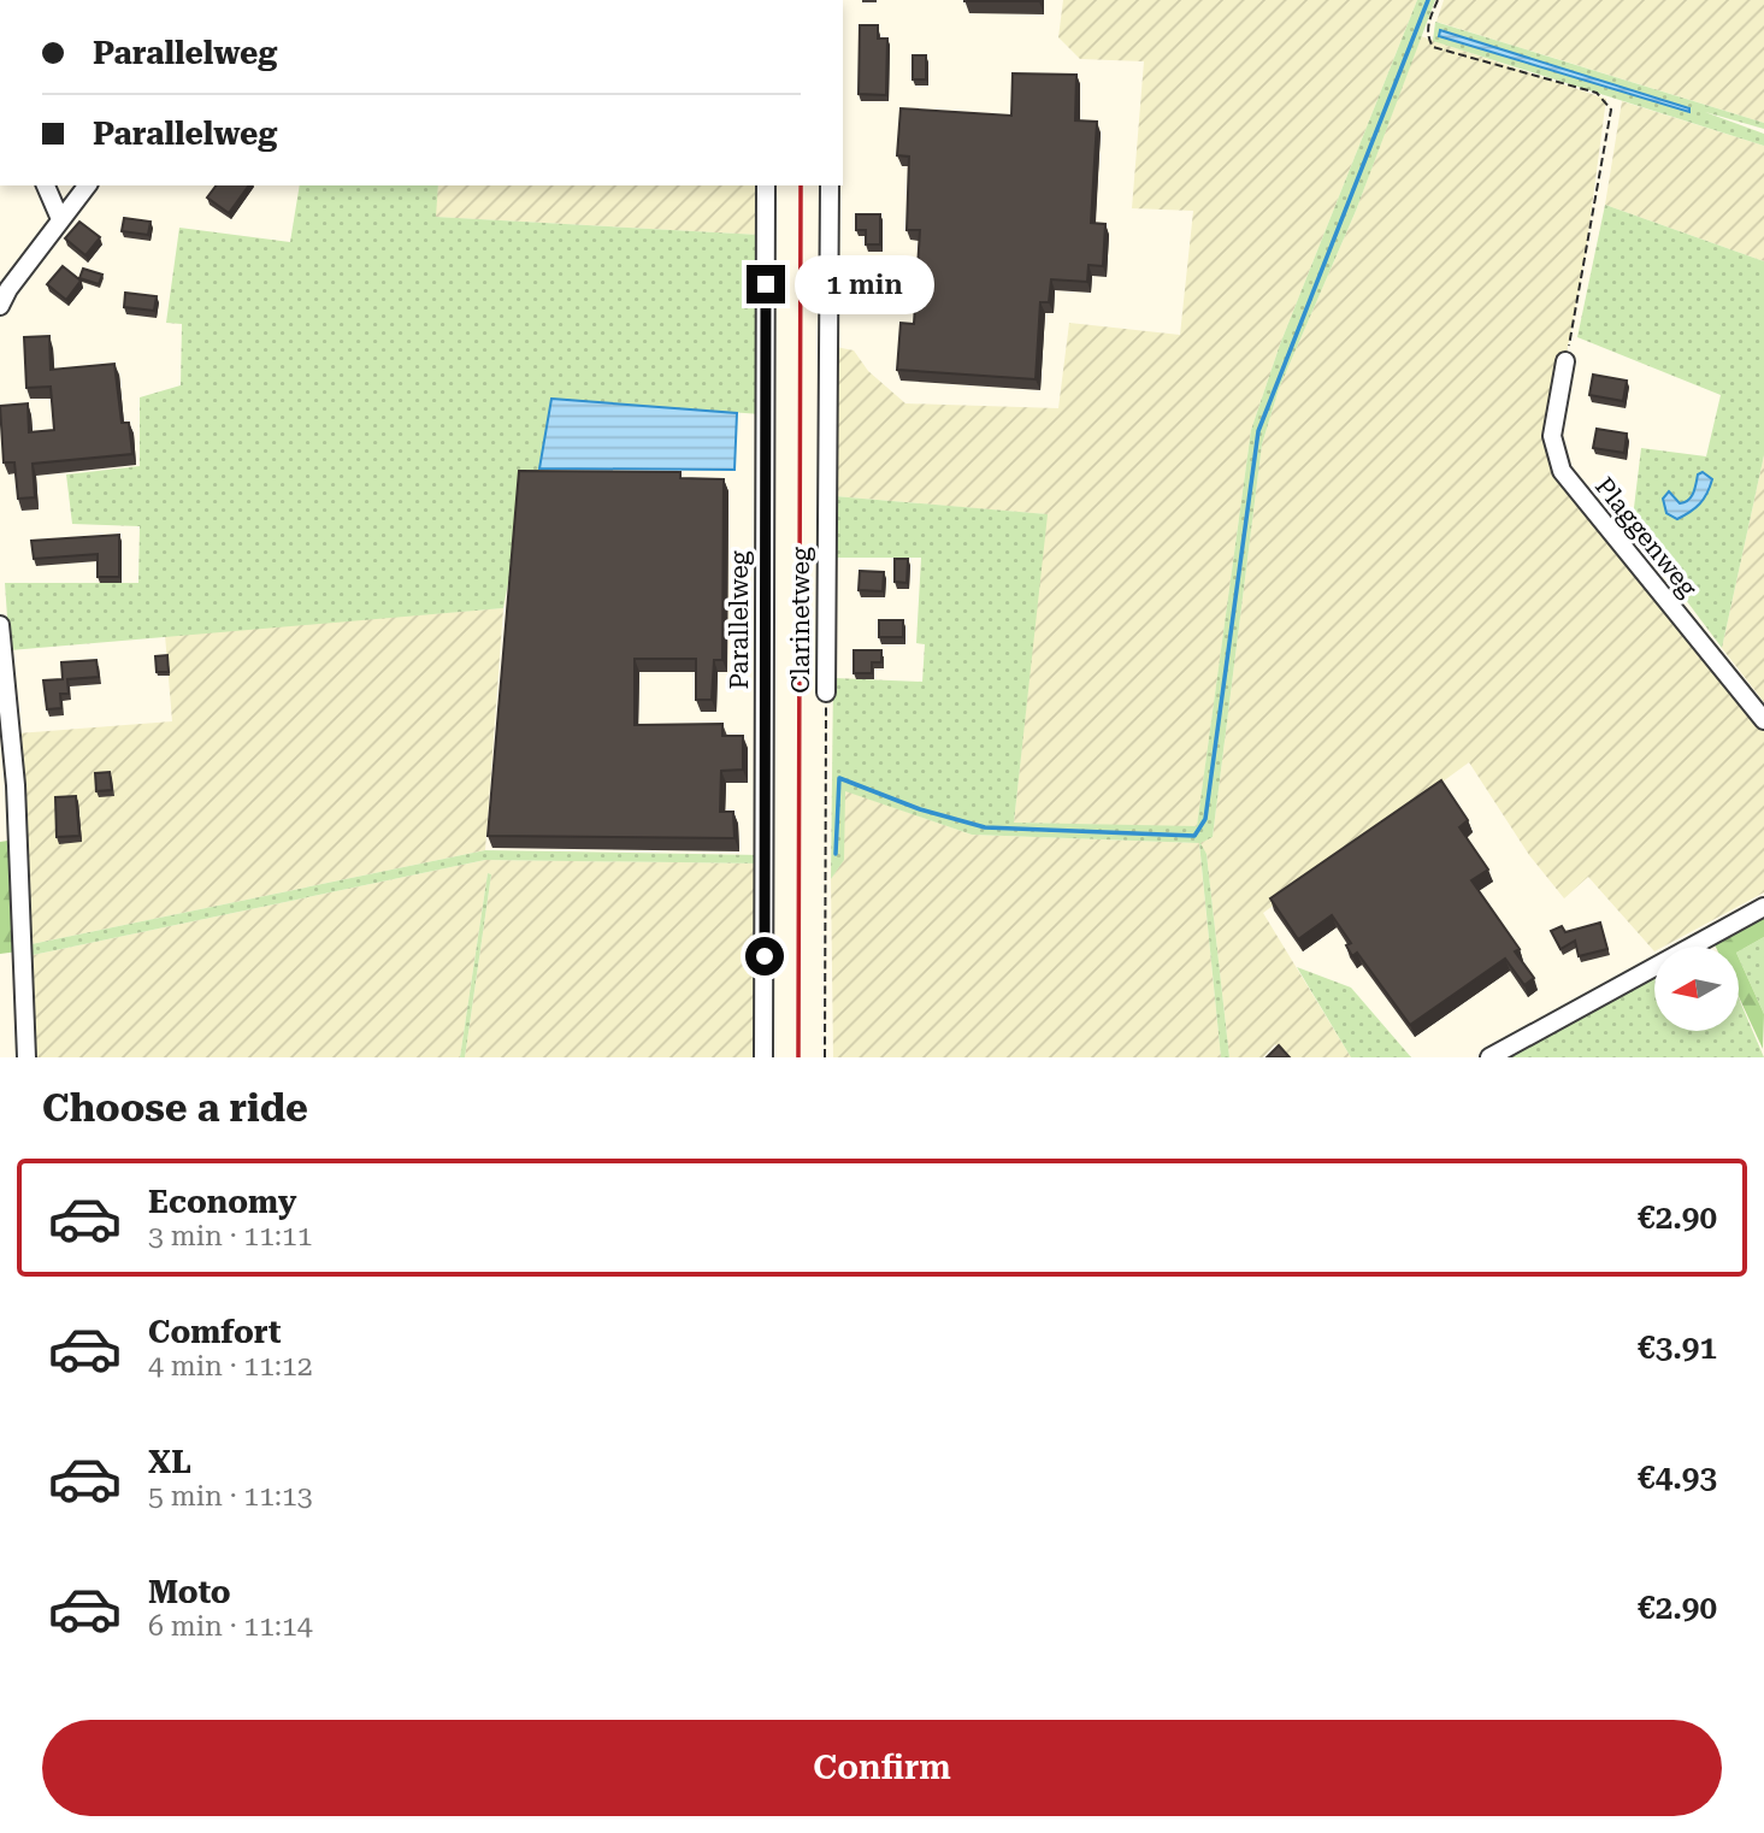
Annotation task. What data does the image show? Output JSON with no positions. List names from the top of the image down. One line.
{"streets":{"street":["Plaggenweg","Parallelweg","Clarinetweg"]},"north":"left","page":{"banner":["Parallelweg","Parallelweg"],"bubble":"1 min","heading":"Choose a ride","list":[{"name":"Economy","note":"3 min · 11:11","value":"€2.90"},{"name":"Comfort","note":"4 min · 11:12","value":"€3.91"},{"name":"XL","note":"5 min · 11:13","value":"€4.93"},{"name":"Moto","note":"6 min · 11:14","value":"€2.90"}],"buttons":"Confirm"}}
